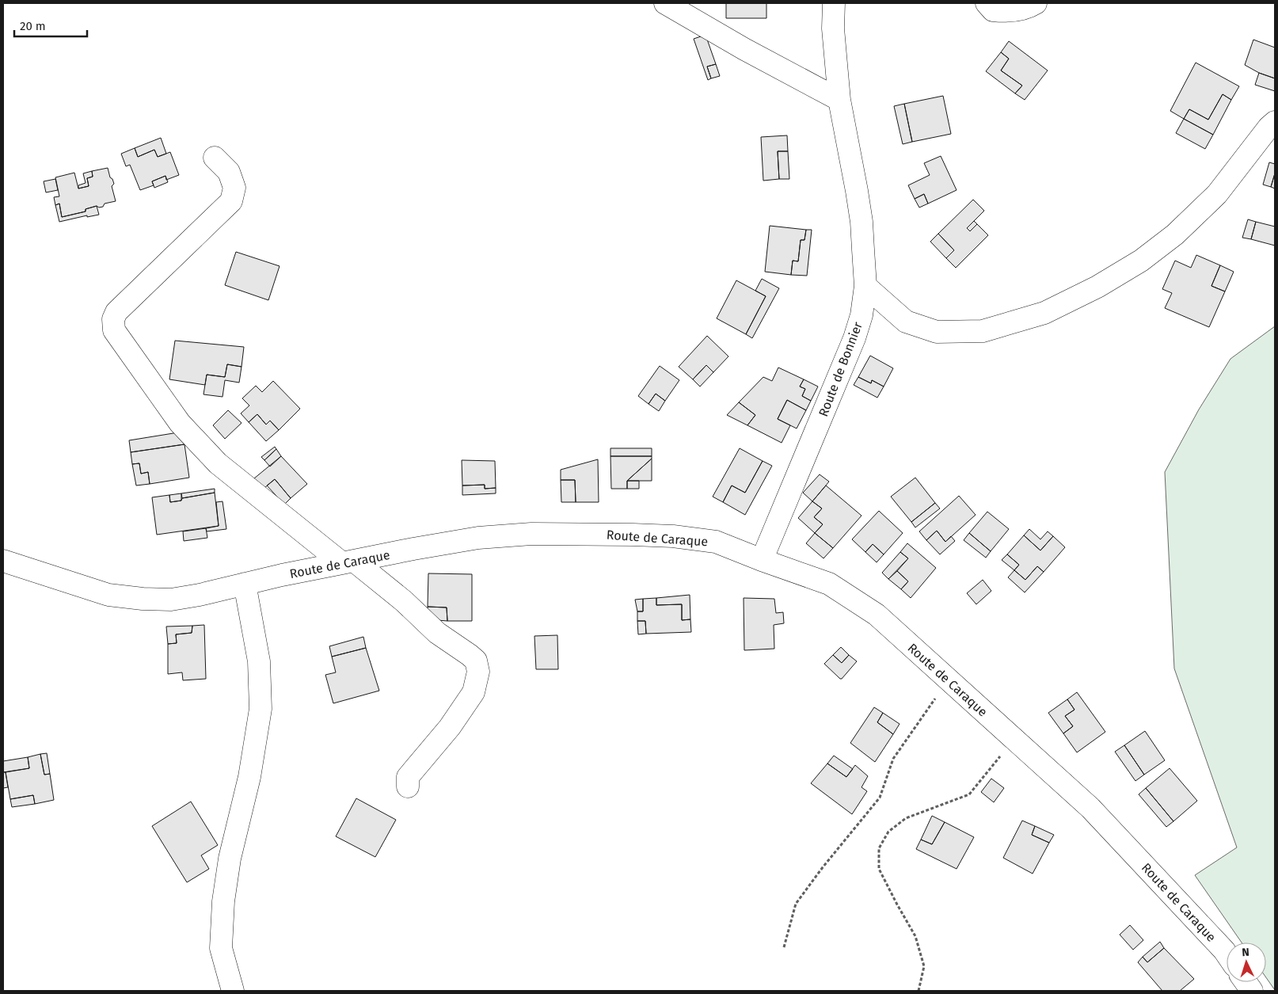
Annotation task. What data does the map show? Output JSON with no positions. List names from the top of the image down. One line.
{"streets":{"street":["Route de Bonnier","Route de Caraque"]},"crossings":[["Route de Bonnier","Route de Caraque"]],"scale_bar":"20 m","north":"top"}
